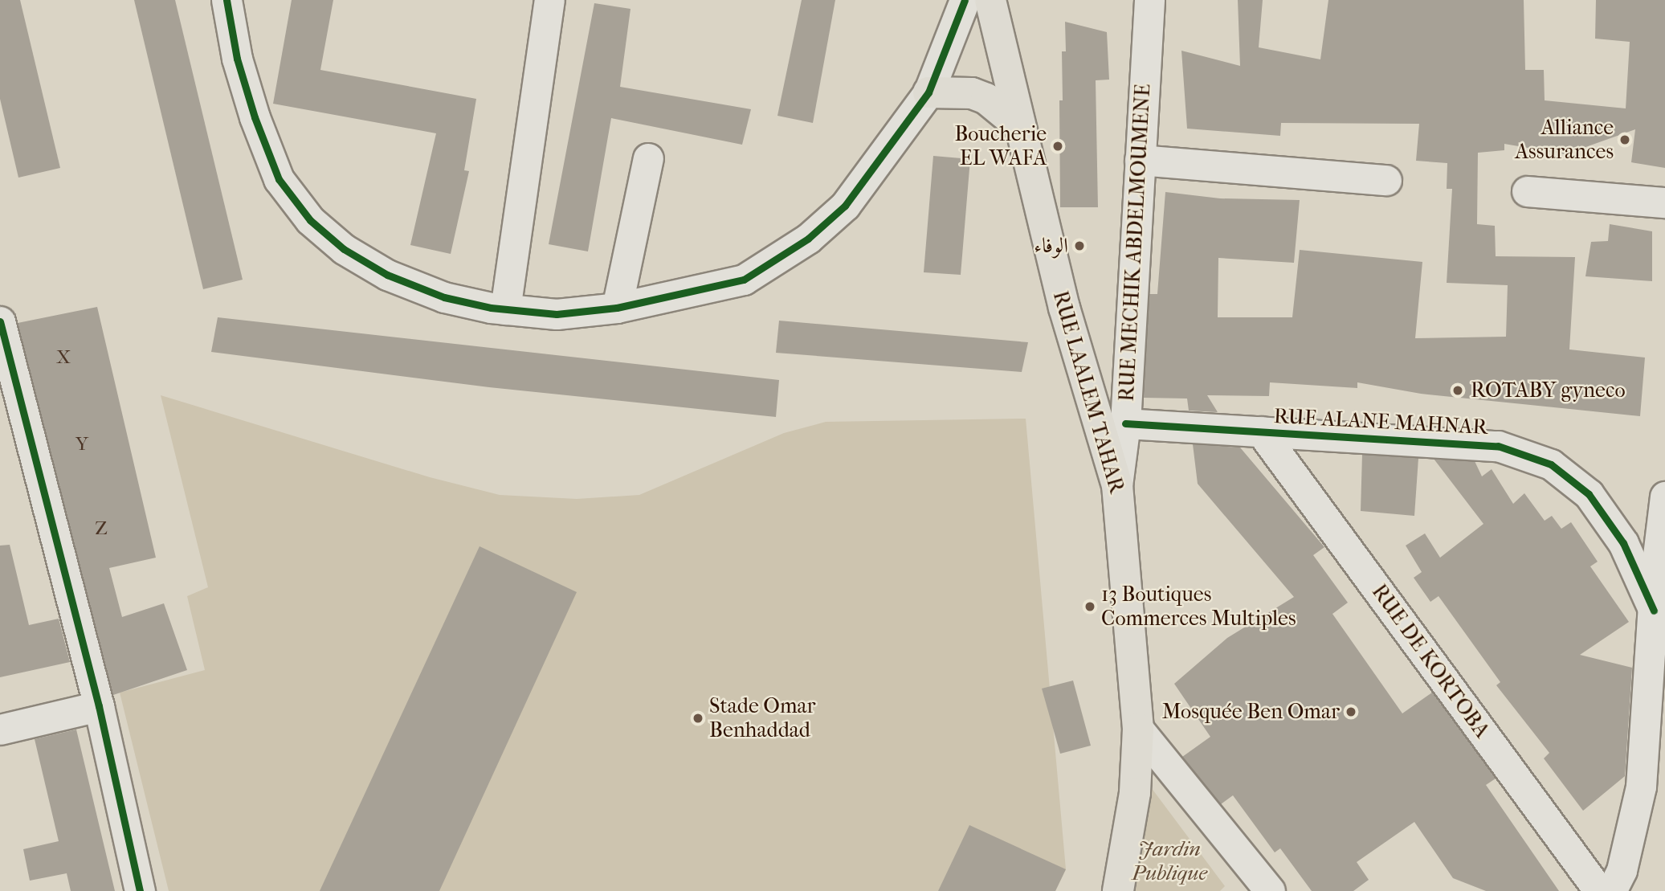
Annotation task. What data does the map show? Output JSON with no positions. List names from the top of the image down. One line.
{"streets":{"main road":["RUE LAALEM TAHAR"],"street":["RUE MECHIK ABDELMOUMENE","RUE ALANE MAHNAR","RUE DE KORTOBA"]},"crossings":[["RUE MECHIK ABDELMOUMENE","RUE LAALEM TAHAR"],["RUE MECHIK ABDELMOUMENE","RUE ALANE MAHNAR"],["RUE ALANE MAHNAR","RUE DE KORTOBA"]],"parks":["Jardin Publique"],"places":["Alliance Assurances","Boucherie EL WAFA","الوفاء","ROTABY gyneco","13 Boutiques Commerces Multiples","Mosquée Ben Omar","Stade Omar Benhaddad"],"house_numbers":["X","Y","Z"]}
